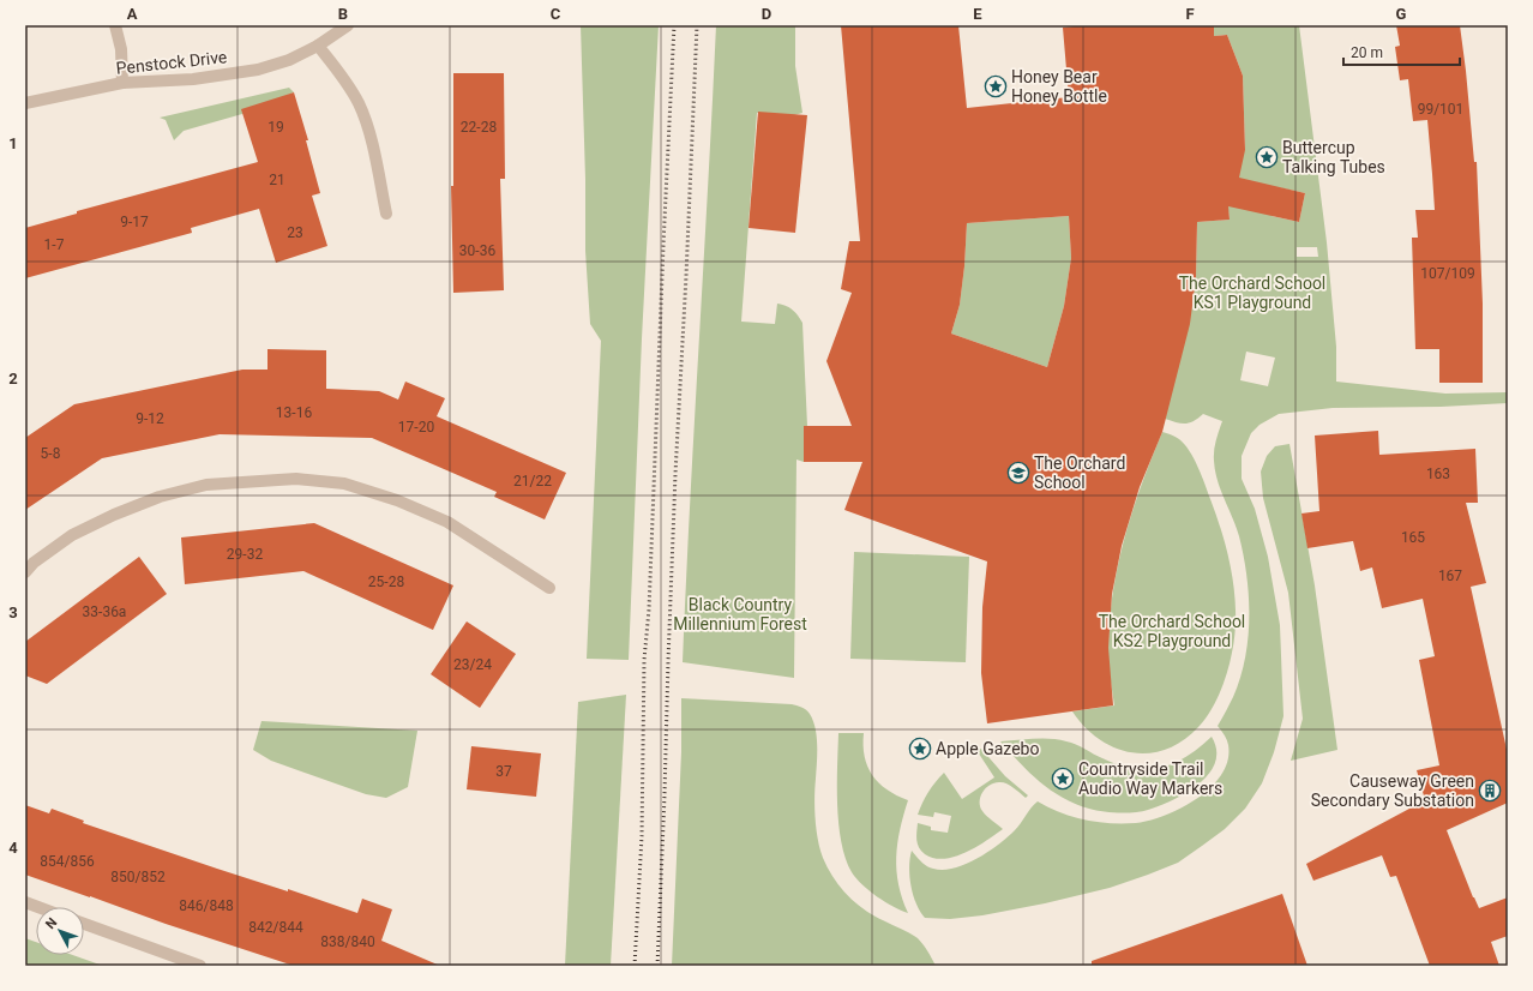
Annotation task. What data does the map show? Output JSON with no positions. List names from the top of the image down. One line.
{"streets":{"street":["Penstock Drive"]},"parks":["The Orchard School KS1 Playground","Black Country Millennium Forest","The Orchard School KS2 Playground"],"places":{"place":["Honey Bear Honey Bottle","Buttercup Talking Tubes","Apple Gazebo","Countryside Trail Audio Way Markers"],"school or university":["The Orchard School"],"building":["Causeway Green Secondary Substation"]},"house_numbers":["99/101","19","22-28","21","9-17","23","1-7","30-36","107/109","13-16","9-12","17-20","5-8","163","21/22","165","29-32","167","25-28","33-36a","23/24","37","854/856","850/852","846/848","842/844","838/840"],"scale_bar":"20 m","north":"top left","grid":{"columns":["A","B","C","D","E","F","G"],"rows":["1","2","3","4"]}}
